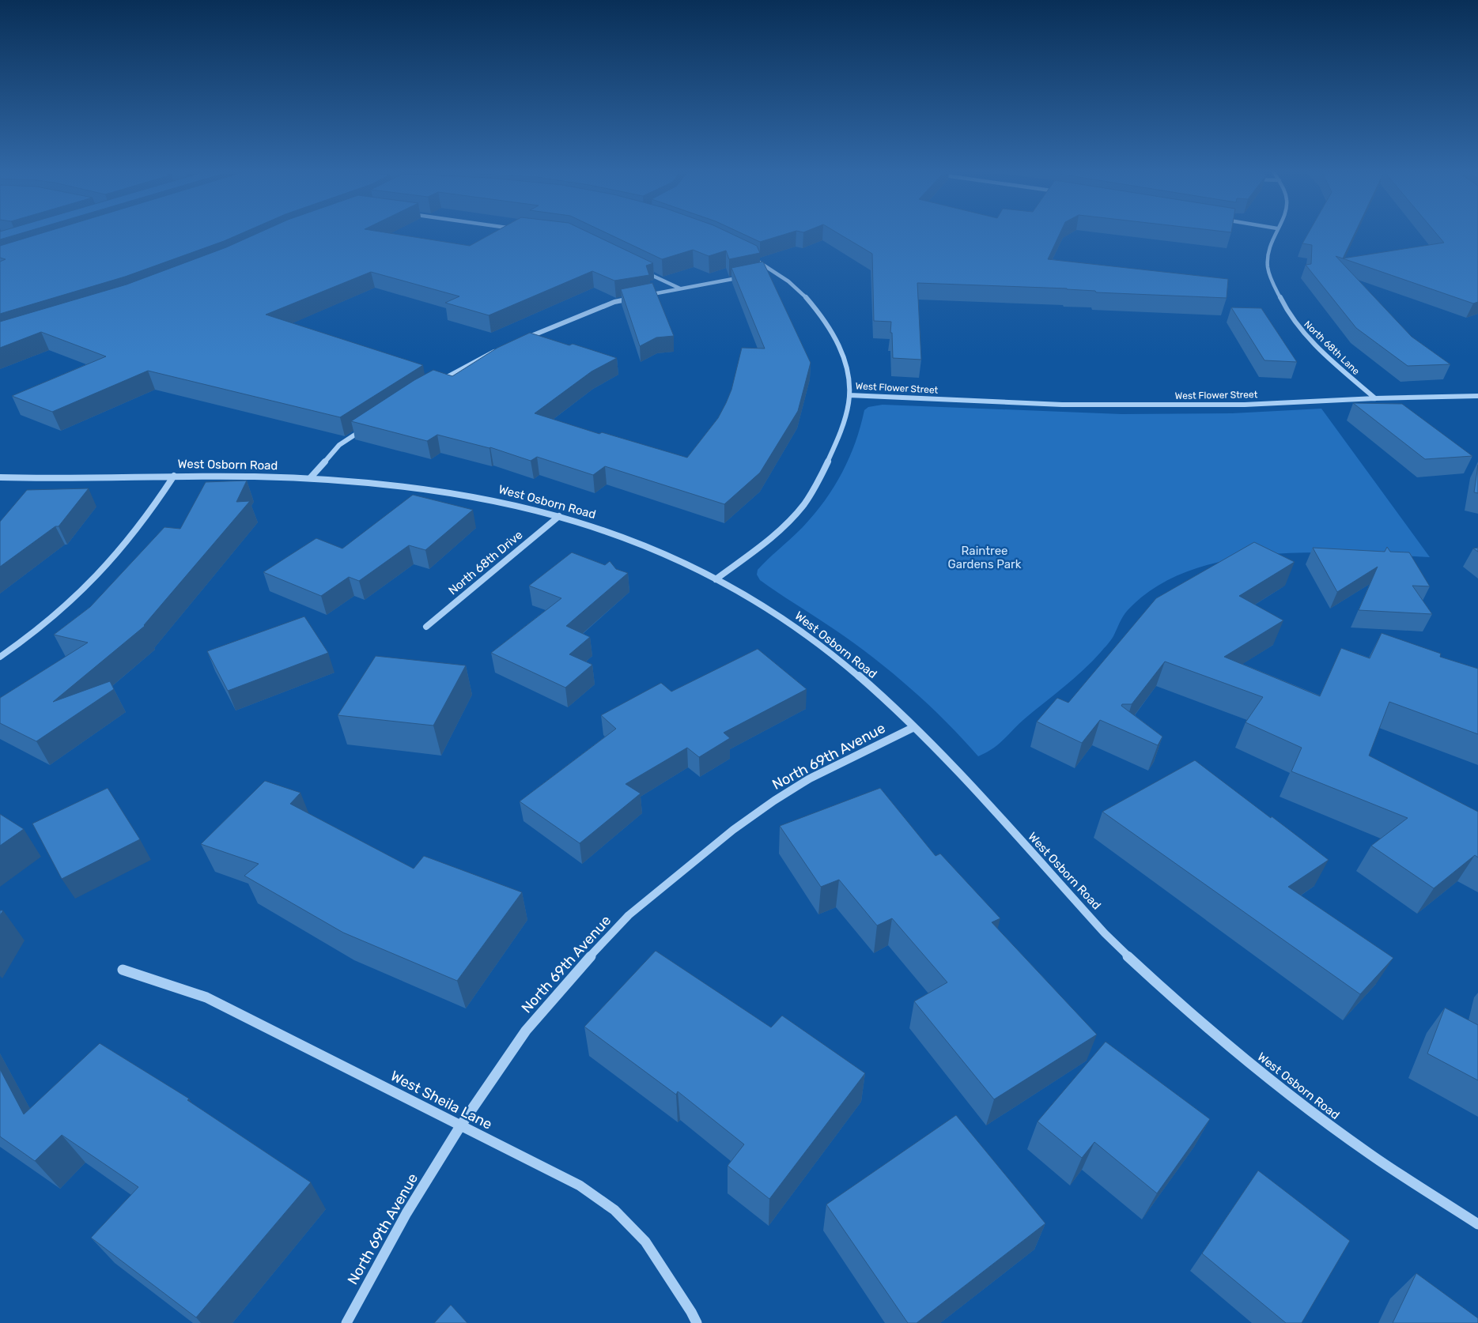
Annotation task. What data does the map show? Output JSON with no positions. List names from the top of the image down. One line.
{"streets":{"street":["North 68th Lane","West Flower Street","West Osborn Road","North 68th Drive","North 69th Avenue","West Sheila Lane"]},"crossings":[["North 68th Lane","West Flower Street"],["West Osborn Road","North 68th Drive"],["West Osborn Road","North 69th Avenue"],["North 69th Avenue","West Sheila Lane"]],"parks":["Raintree Gardens Park"]}
